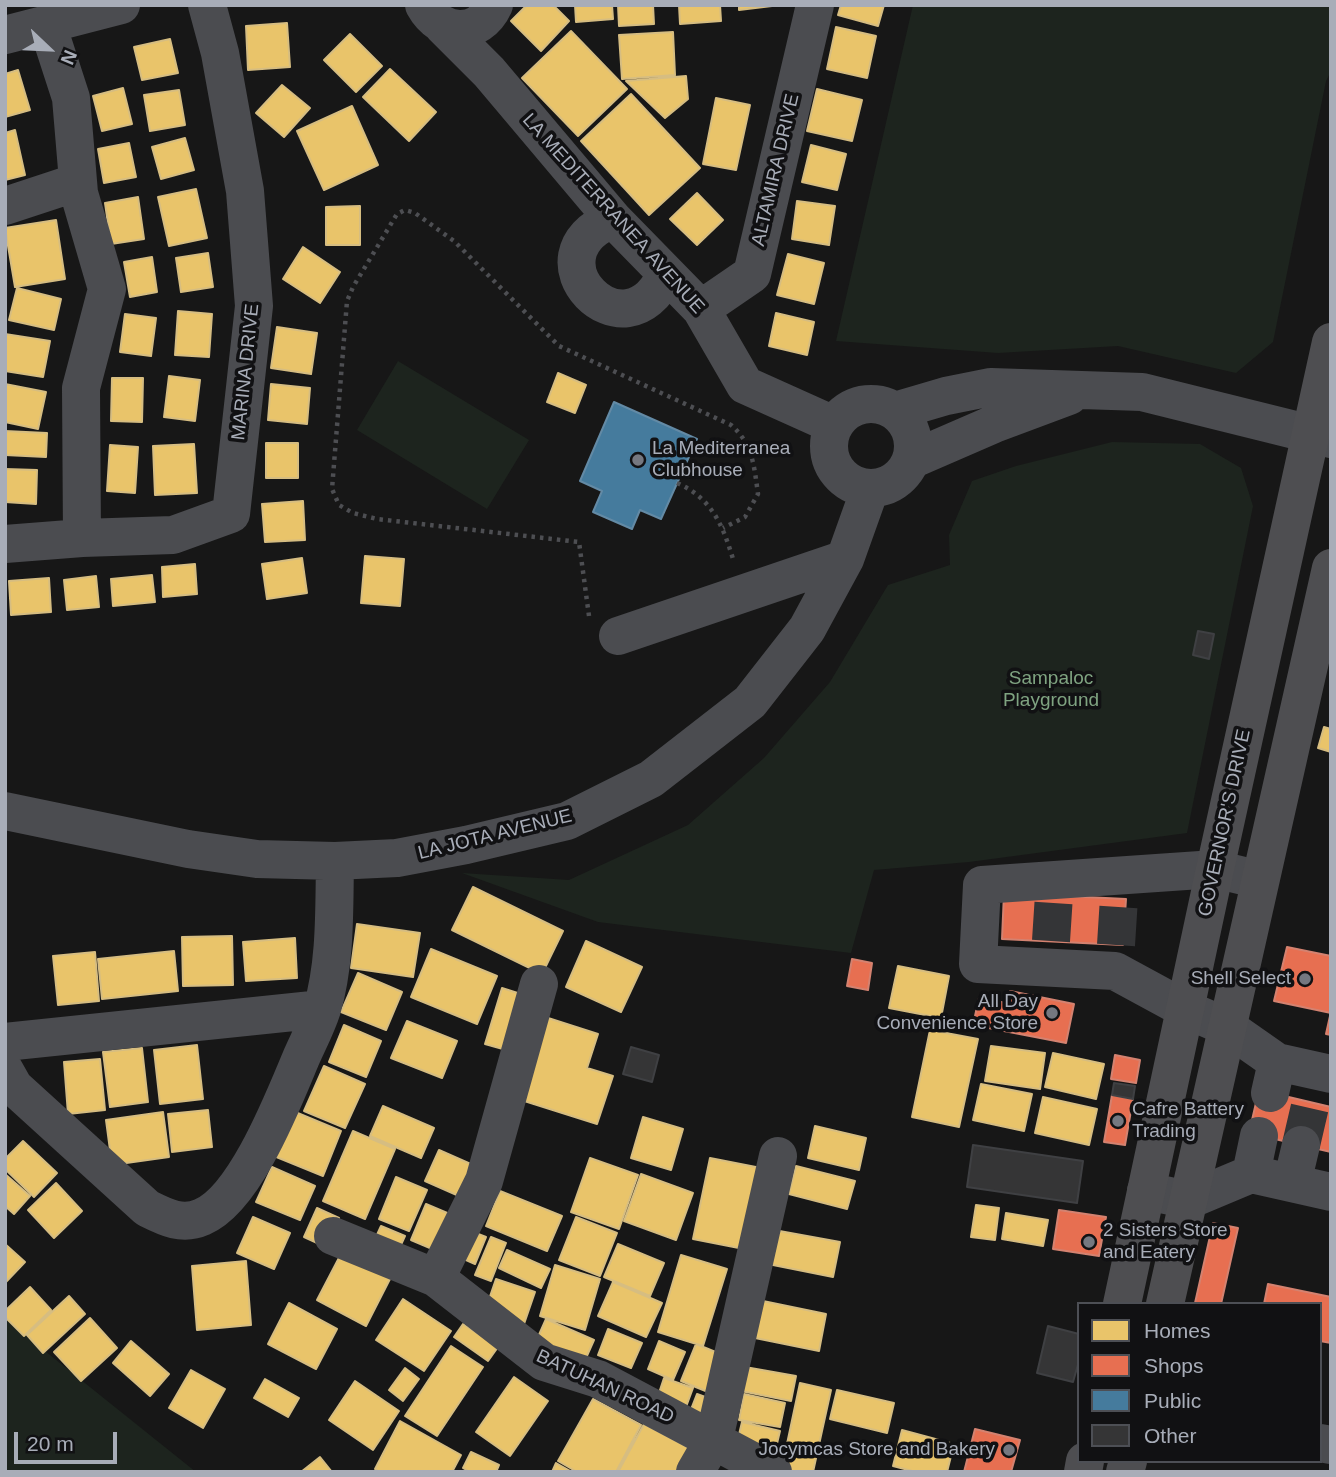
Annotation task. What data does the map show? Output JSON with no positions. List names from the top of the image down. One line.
{"streets":{"highway":["GOVERNOR'S DRIVE"],"street":["ALTAMIRA DRIVE","LA MEDITERRANEA AVENUE","MARINA DRIVE","LA JOTA AVENUE","BATUHAN ROAD"]},"crossings":[["ALTAMIRA DRIVE","LA MEDITERRANEA AVENUE"],["LA MEDITERRANEA AVENUE","LA JOTA AVENUE"]],"parks":["Sampaloc Playground"],"places":["La Mediterranea Clubhouse","Shell Select","All Day Convenience Store","Cafre Battery Trading","2 Sisters Store and Eatery","Jocymcas Store and Bakery"],"legend":["Homes","Shops","Public","Other"],"scale_bar":"20 m","north":"bottom right"}
